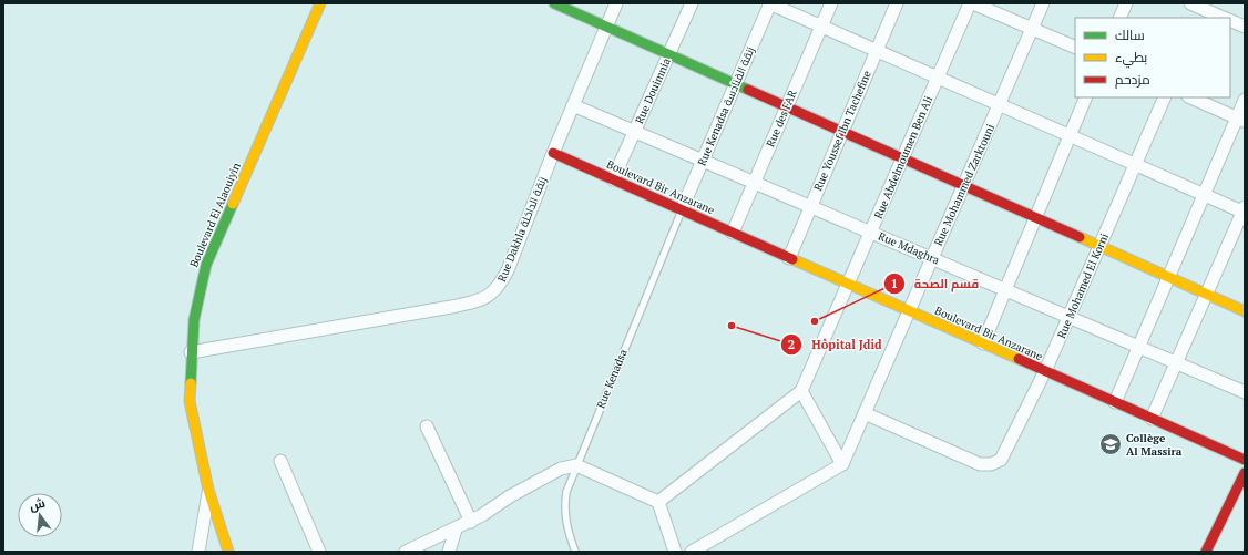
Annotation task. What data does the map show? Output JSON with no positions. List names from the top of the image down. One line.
{"streets":{"street":["Rue Douimnia","Rue Kenadsa زنقة القنادسة","Rue des FAR","Rue Youssef Ibn Tachefine","Rue Abdelmoumen Ben Ali","Rue Mohammed Zarktouni","Boulevard Bir Anzarane","Boulevard El Alaouiyin","Rue Dakhla زنقة الداخلة","Rue Mdaghra","Rue Mohamed El Korni"],"lane":["Rue Kenadsa"]},"crossings":[["Rue Douimnia","Boulevard Bir Anzarane"],["Rue Douimnia","Rue Mdaghra"],["Rue Kenadsa زنقة القنادسة","Boulevard Bir Anzarane"],["Rue Kenadsa زنقة القنادسة","Rue Mdaghra"],["Rue Kenadsa زنقة القنادسة","Rue Kenadsa"],["Rue des FAR","Boulevard Bir Anzarane"],["Rue des FAR","Rue Mdaghra"],["Rue Youssef Ibn Tachefine","Boulevard Bir Anzarane"],["Rue Youssef Ibn Tachefine","Rue Mdaghra"],["Rue Abdelmoumen Ben Ali","Boulevard Bir Anzarane"],["Rue Abdelmoumen Ben Ali","Rue Mdaghra"],["Rue Mohammed Zarktouni","Boulevard Bir Anzarane"],["Rue Mohammed Zarktouni","Rue Mdaghra"],["Rue Mohammed Zarktouni","Rue Mohamed El Korni"],["Boulevard Bir Anzarane","Rue Dakhla زنقة الداخلة"],["Boulevard Bir Anzarane","Rue Mohamed El Korni"],["Boulevard Bir Anzarane","Rue Kenadsa"],["Boulevard El Alaouiyin","Rue Dakhla زنقة الداخلة"],["Rue Dakhla زنقة الداخلة","Rue Mdaghra"],["Rue Mdaghra","Rue Mohamed El Korni"]],"places":{"other":["قسم الصحة","Hôpital Jdid"],"school or university":["Collège Al Massira"]},"legend":["سالك","بطيء","مزدحم"],"north":"top"}
